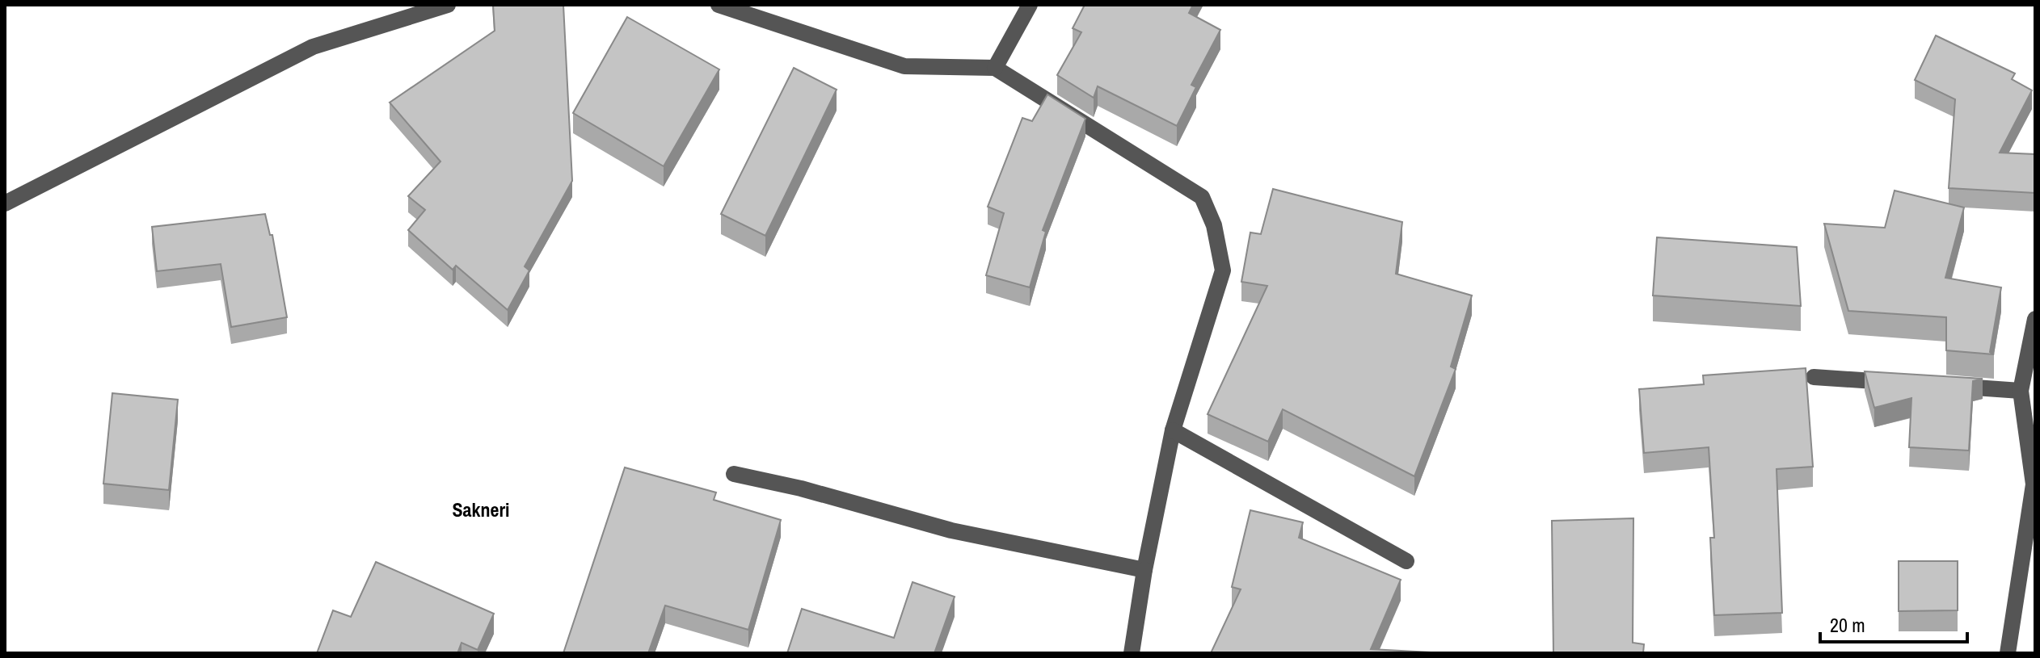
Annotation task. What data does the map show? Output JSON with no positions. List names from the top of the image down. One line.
{"districts":["Sakneri"],"scale_bar":"20 m"}
